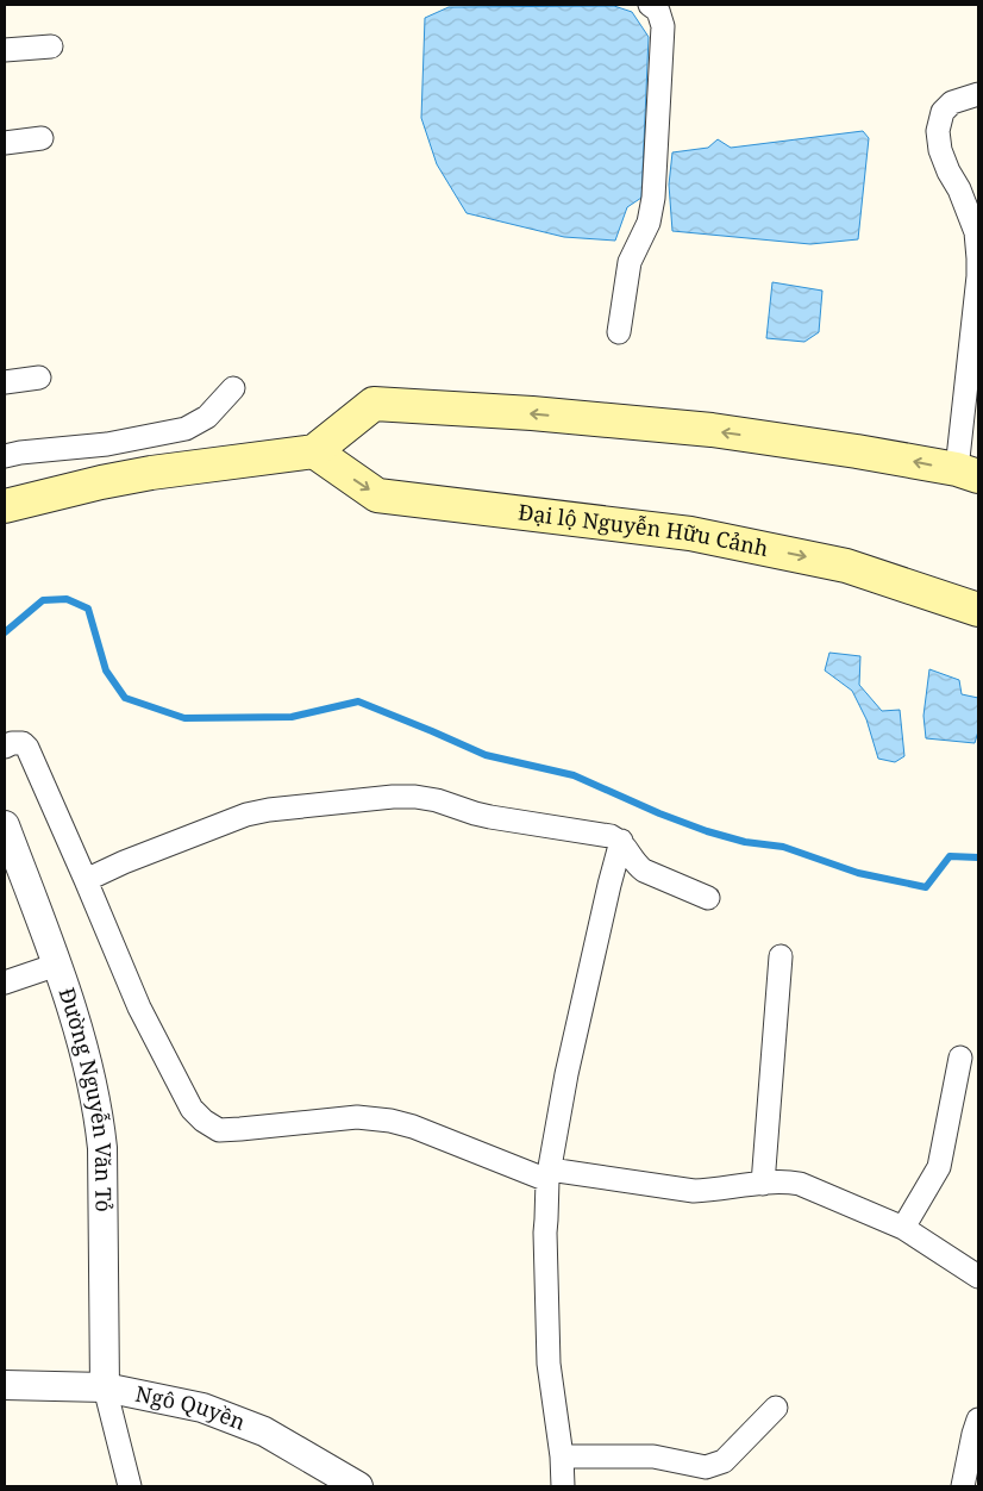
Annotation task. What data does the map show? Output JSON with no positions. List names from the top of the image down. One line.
{"streets":{"main road":["Đại lộ Nguyễn Hữu Cảnh"],"street":["Đường Nguyễn Văn Tỏ","Ngô Quyền"]},"crossings":[["Đường Nguyễn Văn Tỏ","Ngô Quyền"]]}
